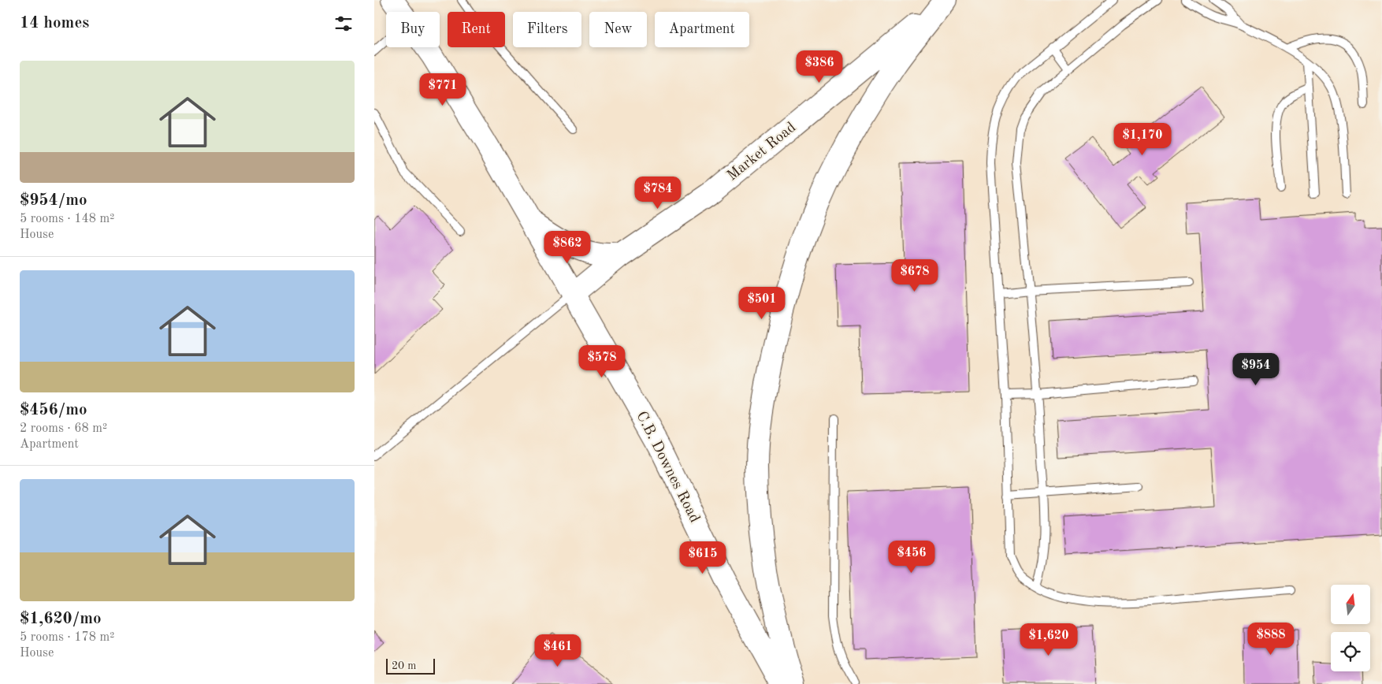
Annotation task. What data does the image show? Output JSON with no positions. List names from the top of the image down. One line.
{"streets":{"main road":["Market Road","C.B. Downes Road"]},"crossings":[["Market Road","C.B. Downes Road"]],"scale_bar":"20 m","north":"top","page":{"heading":"14 homes","chip":["Buy","Rent","Filters","New","Apartment"],"list":[{"name":"$954/mo","note":"5 rooms · 148 m² · House"},{"name":"$456/mo","note":"2 rooms · 68 m² · Apartment"},{"name":"$1,620/mo","note":"5 rooms · 178 m² · House"}],"price":["$386","$771","$1,170","$784","$862","$678","$501","$578","$954","$456","$615","$888","$1,620","$461"],"scale":"20 m"}}
